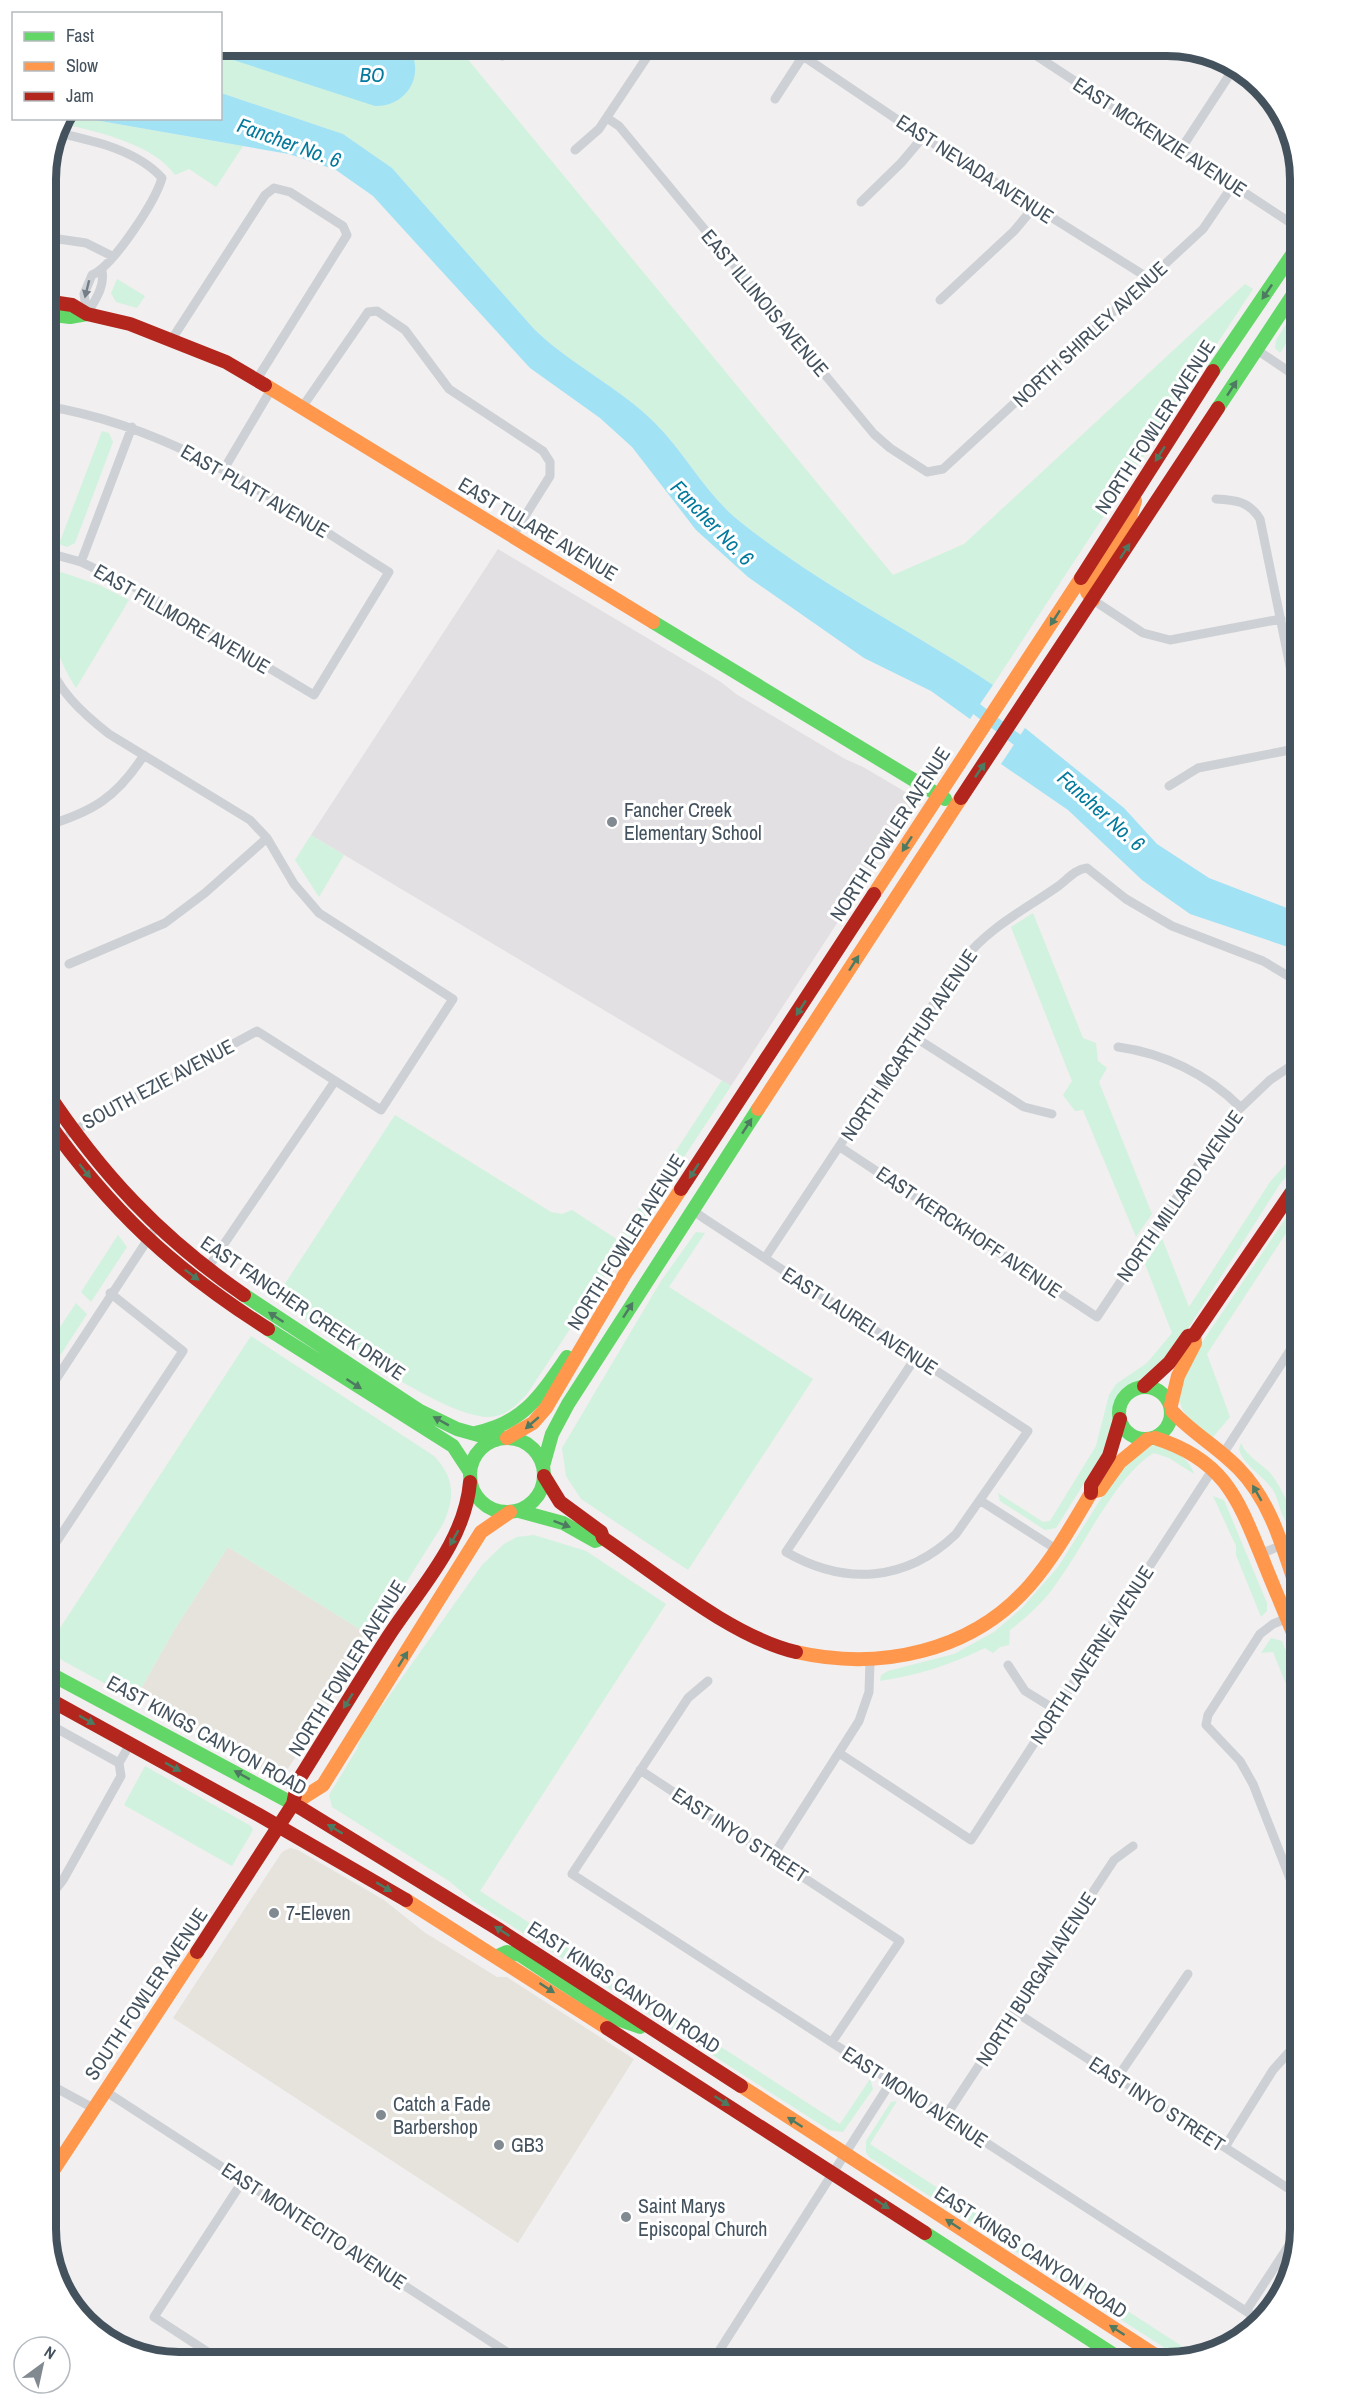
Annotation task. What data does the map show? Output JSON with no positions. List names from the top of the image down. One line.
{"streets":{"main road":["NORTH FOWLER AVENUE","EAST TULARE AVENUE","EAST FANCHER CREEK DRIVE","EAST KINGS CANYON ROAD","SOUTH FOWLER AVENUE"],"street":["EAST MCKENZIE AVENUE","EAST NEVADA AVENUE","EAST ILLINOIS AVENUE","NORTH SHIRLEY AVENUE","EAST PLATT AVENUE","EAST FILLMORE AVENUE","NORTH MCARTHUR AVENUE","SOUTH EZIE AVENUE","NORTH MILLARD AVENUE","EAST KERCKHOFF AVENUE","EAST LAUREL AVENUE","NORTH LAVERNE AVENUE","EAST INYO STREET","NORTH BURGAN AVENUE","EAST MONO AVENUE","EAST MONTECITO AVENUE"]},"crossings":[["EAST MCKENZIE AVENUE","NORTH SHIRLEY AVENUE"],["EAST NEVADA AVENUE","NORTH SHIRLEY AVENUE"],["EAST ILLINOIS AVENUE","NORTH SHIRLEY AVENUE"],["NORTH FOWLER AVENUE","EAST TULARE AVENUE"],["NORTH FOWLER AVENUE","EAST FANCHER CREEK DRIVE"],["NORTH FOWLER AVENUE","EAST LAUREL AVENUE"],["NORTH FOWLER AVENUE","EAST KINGS CANYON ROAD"],["NORTH FOWLER AVENUE","SOUTH FOWLER AVENUE"],["EAST PLATT AVENUE","EAST FILLMORE AVENUE"],["NORTH MCARTHUR AVENUE","EAST KERCKHOFF AVENUE"],["NORTH MCARTHUR AVENUE","EAST LAUREL AVENUE"],["SOUTH EZIE AVENUE","EAST FANCHER CREEK DRIVE"],["NORTH MILLARD AVENUE","EAST KERCKHOFF AVENUE"],["EAST KINGS CANYON ROAD","SOUTH FOWLER AVENUE"],["EAST INYO STREET","NORTH BURGAN AVENUE"],["EAST INYO STREET","EAST MONO AVENUE"],["NORTH BURGAN AVENUE","EAST MONO AVENUE"],["SOUTH FOWLER AVENUE","EAST MONTECITO AVENUE"]],"water":["BO","Fancher No. 6"],"places":["Fancher Creek Elementary School","7-Eleven","Catch a Fade Barbershop","GB3","Saint Marys Episcopal Church"],"legend":["Fast","Slow","Jam"],"north":"top right"}
